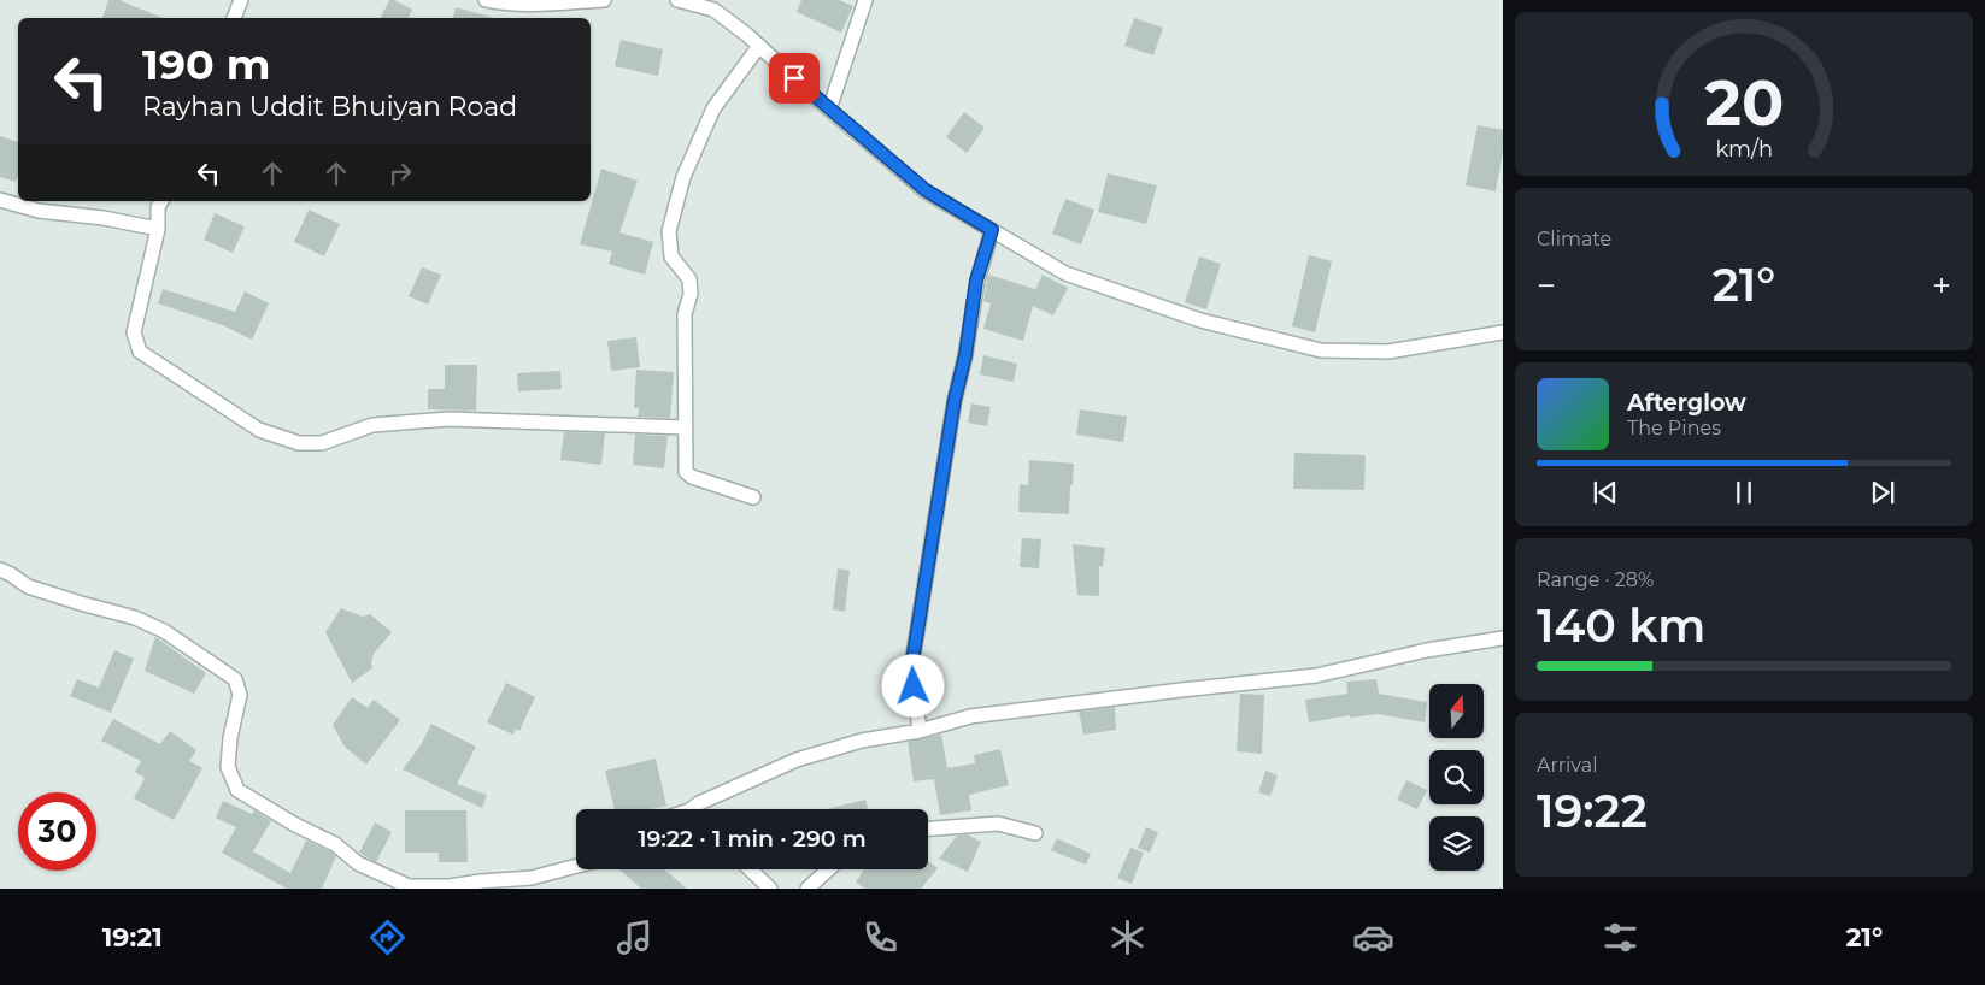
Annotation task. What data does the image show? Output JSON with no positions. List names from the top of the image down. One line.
{"north":"top","page":{"turn":["190 m","Rayhan Uddit Bhuiyan Road"],"tile":["Climate",["Range · 28%","140 km"],["Arrival","19:22"]],"heat":["−","21°","+"],"song":["Afterglow","The Pines"],"limit":"30","trip":"19:22 · 1 min · 290 m","tabs":["19:21","21°"],"gauge":["20","km/h"]}}
